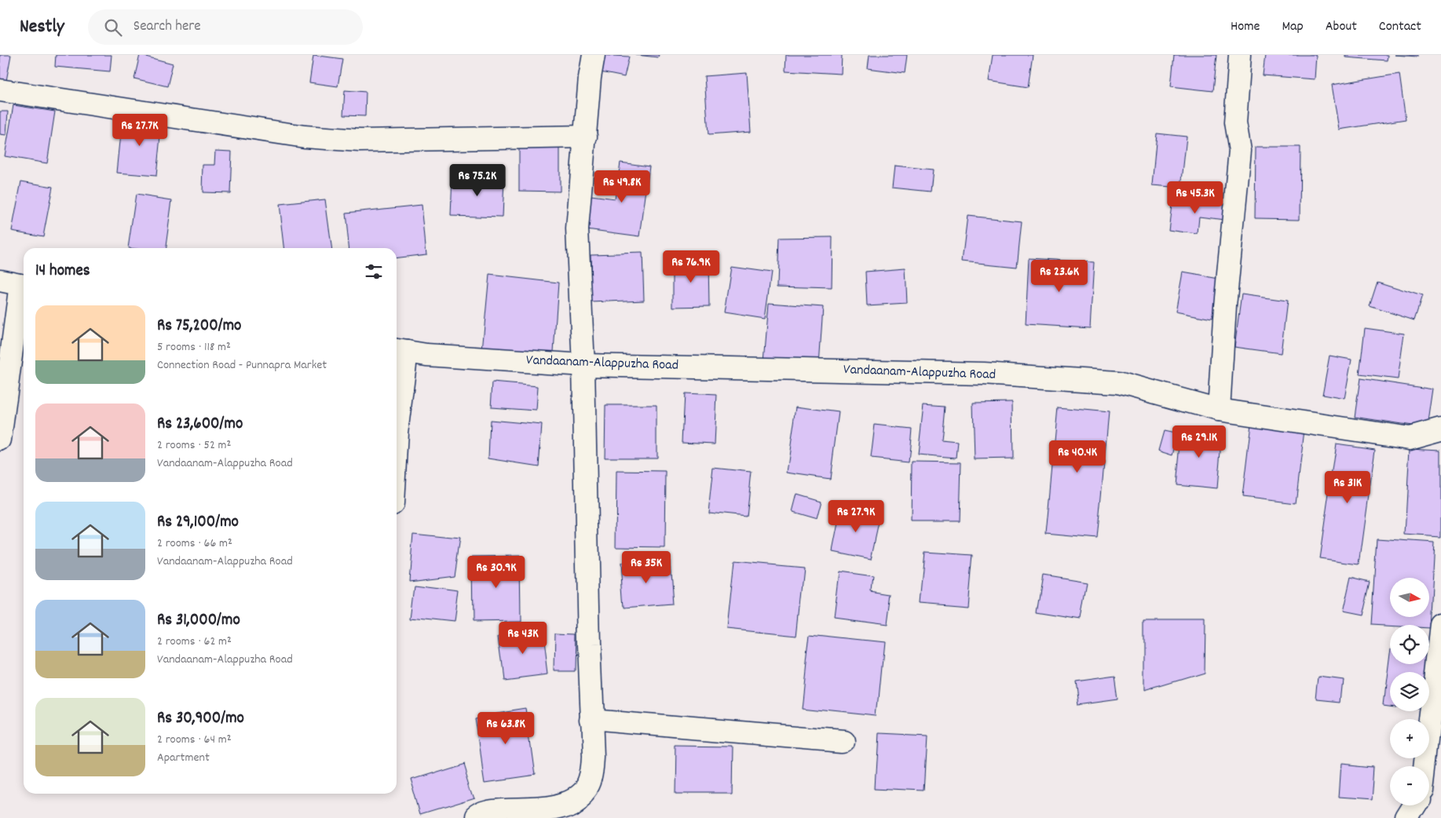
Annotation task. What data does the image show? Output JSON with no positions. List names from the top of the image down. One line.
{"streets":{"street":["Vandaanam-Alappuzha Road"]},"north":"right","page":{"header":"Nestly","search":"Search here","nav":["Home","Map","About","Contact"],"price":["Rs 27.7K","Rs 75.2K","Rs 49.8K","Rs 45.3K","Rs 76.9K","Rs 23.6K","Rs 29.1K","Rs 40.4K","Rs 31K","Rs 27.9K","Rs 35K","Rs 30.9K","Rs 43K","Rs 63.8K"],"heading":"14 homes","list":[{"name":"Rs 75,200/mo","note":"5 rooms · 118 m² · Connection Road - Punnapra Market"},{"name":"Rs 23,600/mo","note":"2 rooms · 52 m² · Vandaanam-Alappuzha Road"},{"name":"Rs 29,100/mo","note":"2 rooms · 66 m² · Vandaanam-Alappuzha Road"},{"name":"Rs 31,000/mo","note":"2 rooms · 62 m² · Vandaanam-Alappuzha Road"},{"name":"Rs 30,900/mo","note":"2 rooms · 64 m² · Apartment"}],"map_buttons":["+","−"]}}
